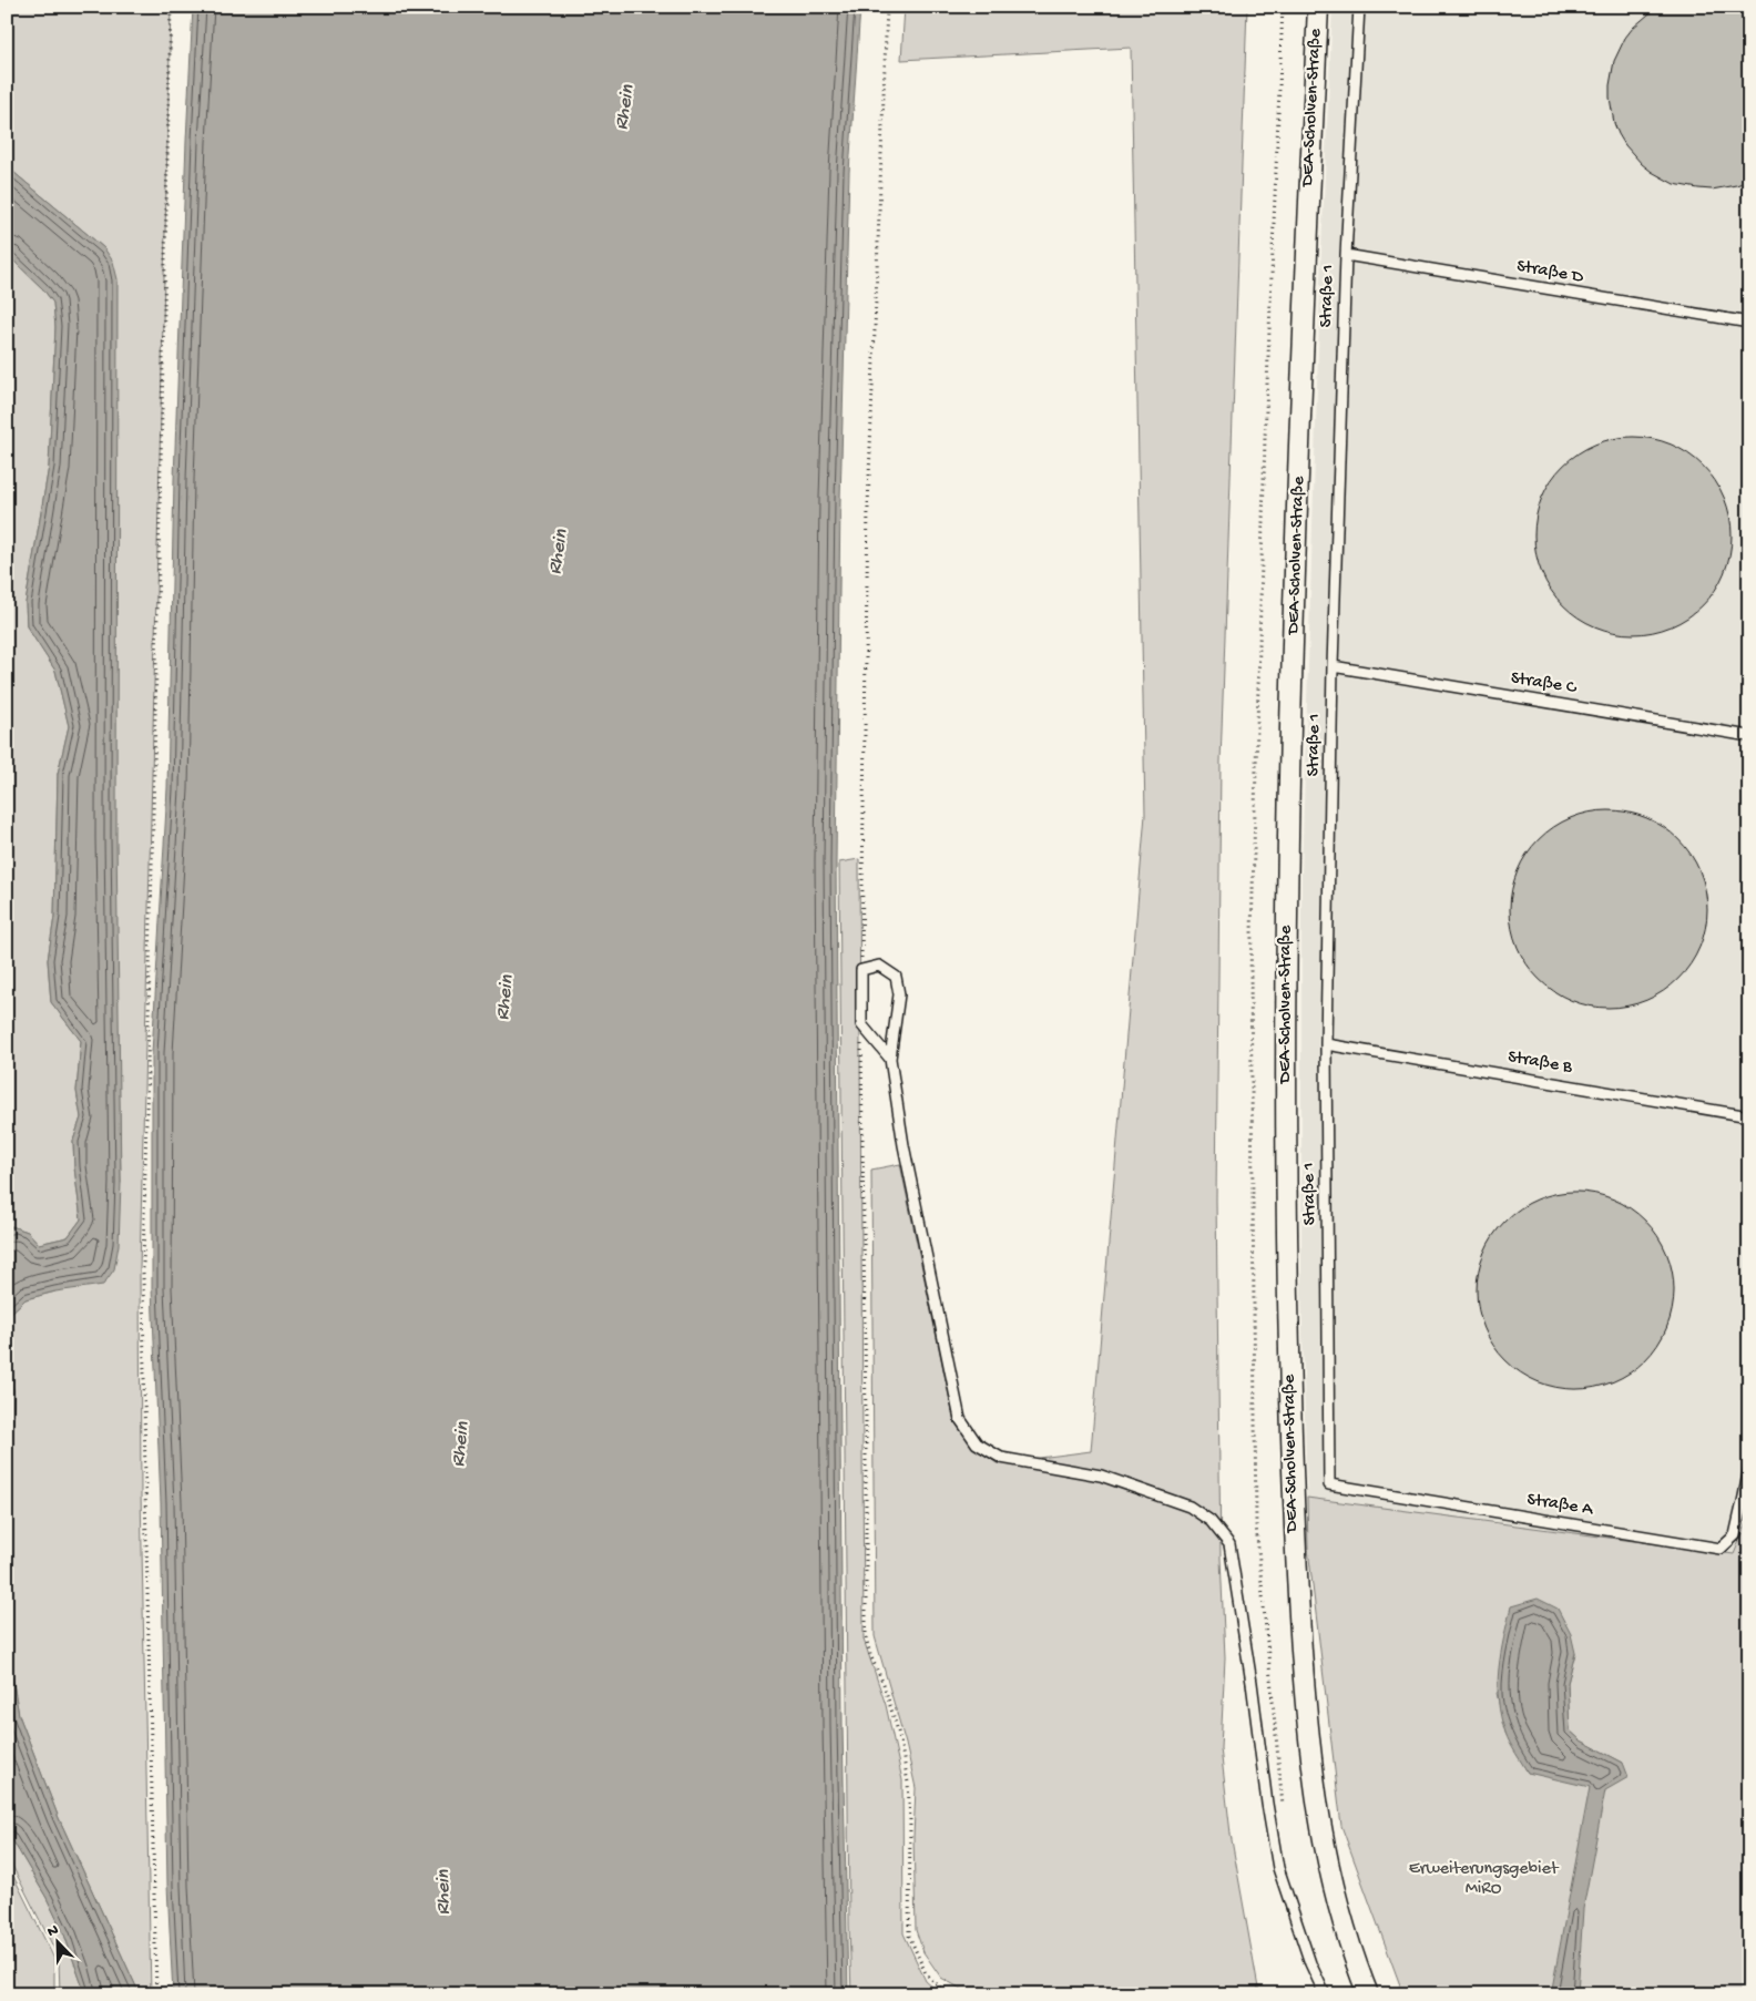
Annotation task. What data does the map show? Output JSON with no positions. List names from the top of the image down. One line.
{"streets":{"street":["DEA-Scholven-Straße"],"lane":["Straße D","Straße 1","Straße C","Straße B","Straße A"]},"crossings":[["Straße D","Straße 1"],["Straße 1","Straße C"],["Straße 1","Straße B"],["Straße 1","Straße A"]],"water":["Rhein"],"parks":["Erweiterungsgebiet MiRO"],"north":"top left"}
